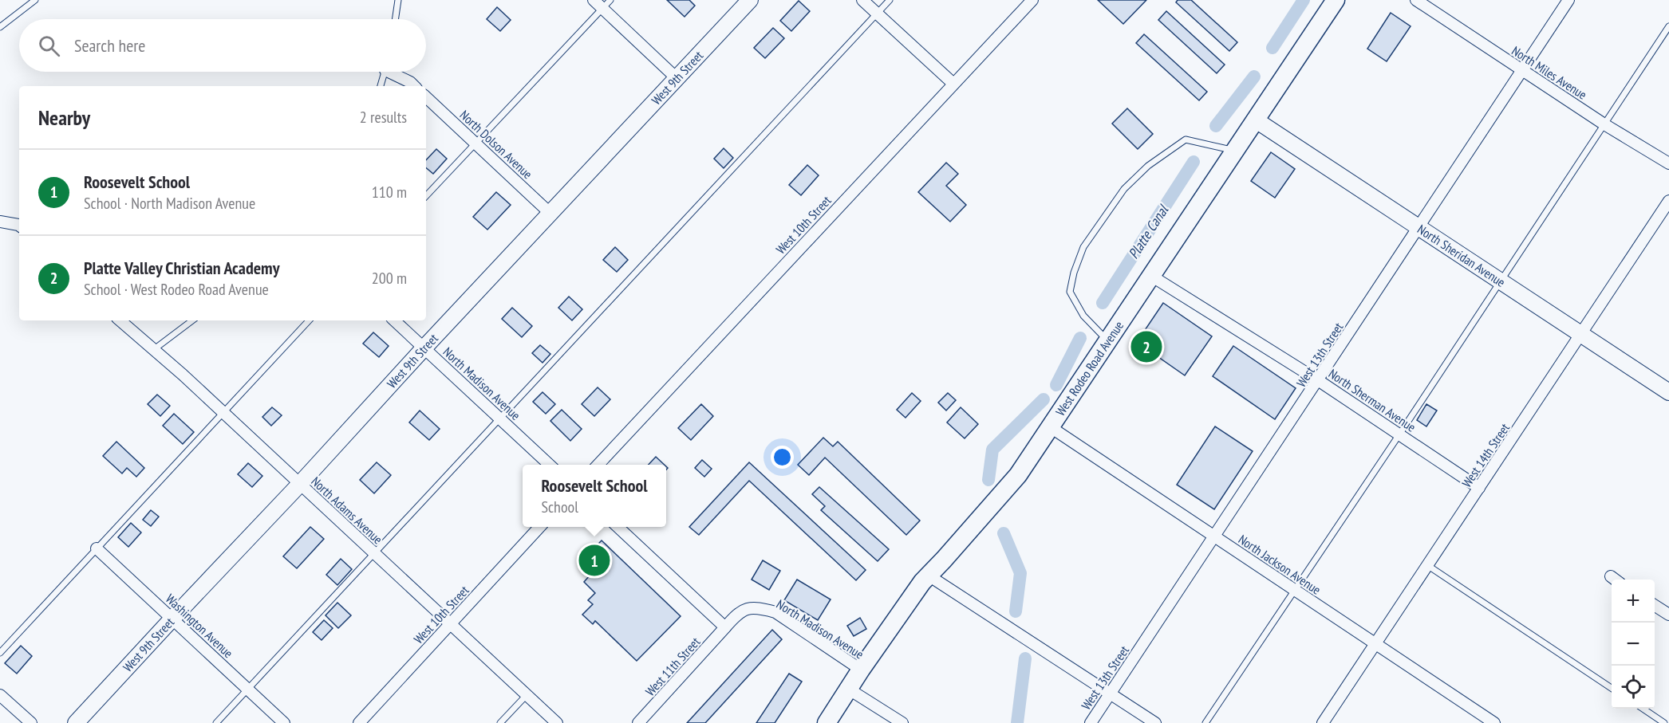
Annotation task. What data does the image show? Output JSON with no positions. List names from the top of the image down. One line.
{"streets":{"main road":["West Rodeo Road Avenue"],"street":["North Miles Avenue","West 9th Street","North Dolson Avenue","West 10th Street","North Sheridan Avenue","West 13th Street","North Madison Avenue","North Sherman Avenue","West 14th Street","North Adams Avenue","North Jackson Avenue","Washington Avenue","West 11th Street"]},"crossings":[["North Miles Avenue","West 13th Street"],["West 9th Street","North Dolson Avenue"],["West 9th Street","North Madison Avenue"],["West 9th Street","North Adams Avenue"],["West 9th Street","Washington Avenue"],["West 10th Street","North Adams Avenue"],["North Sheridan Avenue","West 13th Street"],["North Sheridan Avenue","West Rodeo Road Avenue"],["North Sheridan Avenue","West 14th Street"],["West 13th Street","North Sherman Avenue"],["West 13th Street","North Jackson Avenue"],["West Rodeo Road Avenue","North Madison Avenue"],["West Rodeo Road Avenue","North Sherman Avenue"],["West Rodeo Road Avenue","North Jackson Avenue"],["North Madison Avenue","West 11th Street"],["North Sherman Avenue","West 14th Street"],["West 14th Street","North Jackson Avenue"]],"water":["Platte Canal"],"page":{"search":"Search here","heading":["Nearby","2 results"],"list":[{"mark":"1","name":"Roosevelt School","note":"School · North Madison Avenue","value":"110 m"},{"mark":"2","name":"Platte Valley Christian Academy","note":"School · West Rodeo Road Avenue","value":"200 m"}],"pins":["2","1"],"popup":["Roosevelt School","School"],"map_buttons":["+","−"]}}
